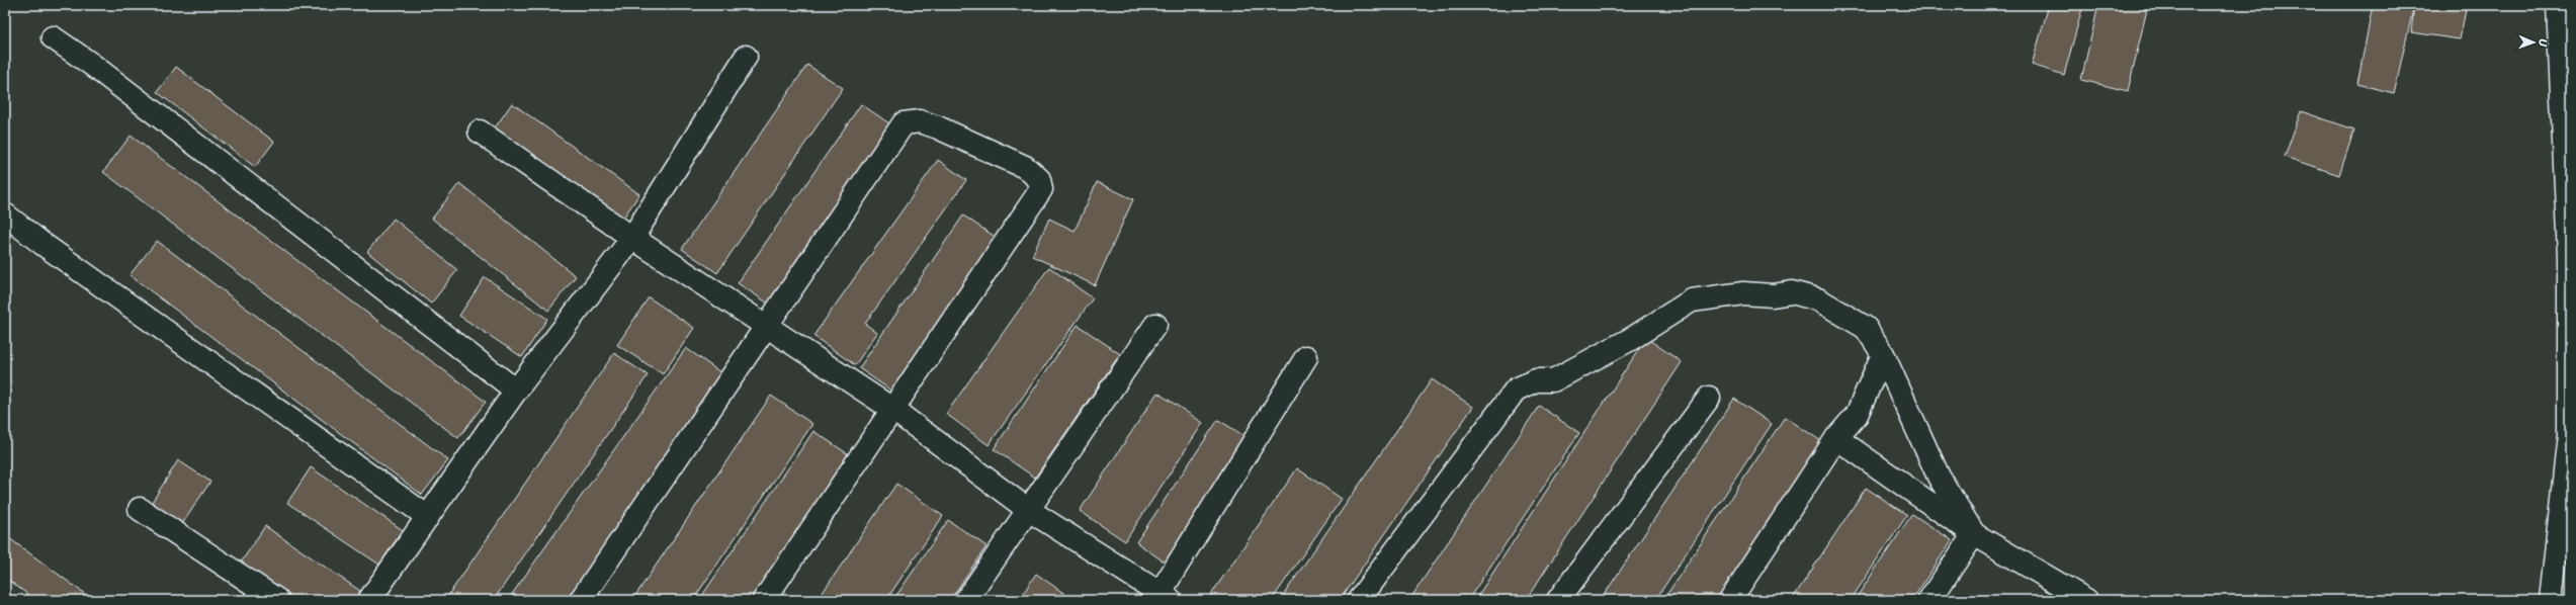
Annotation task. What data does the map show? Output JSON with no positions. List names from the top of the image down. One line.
{"north":"right"}
